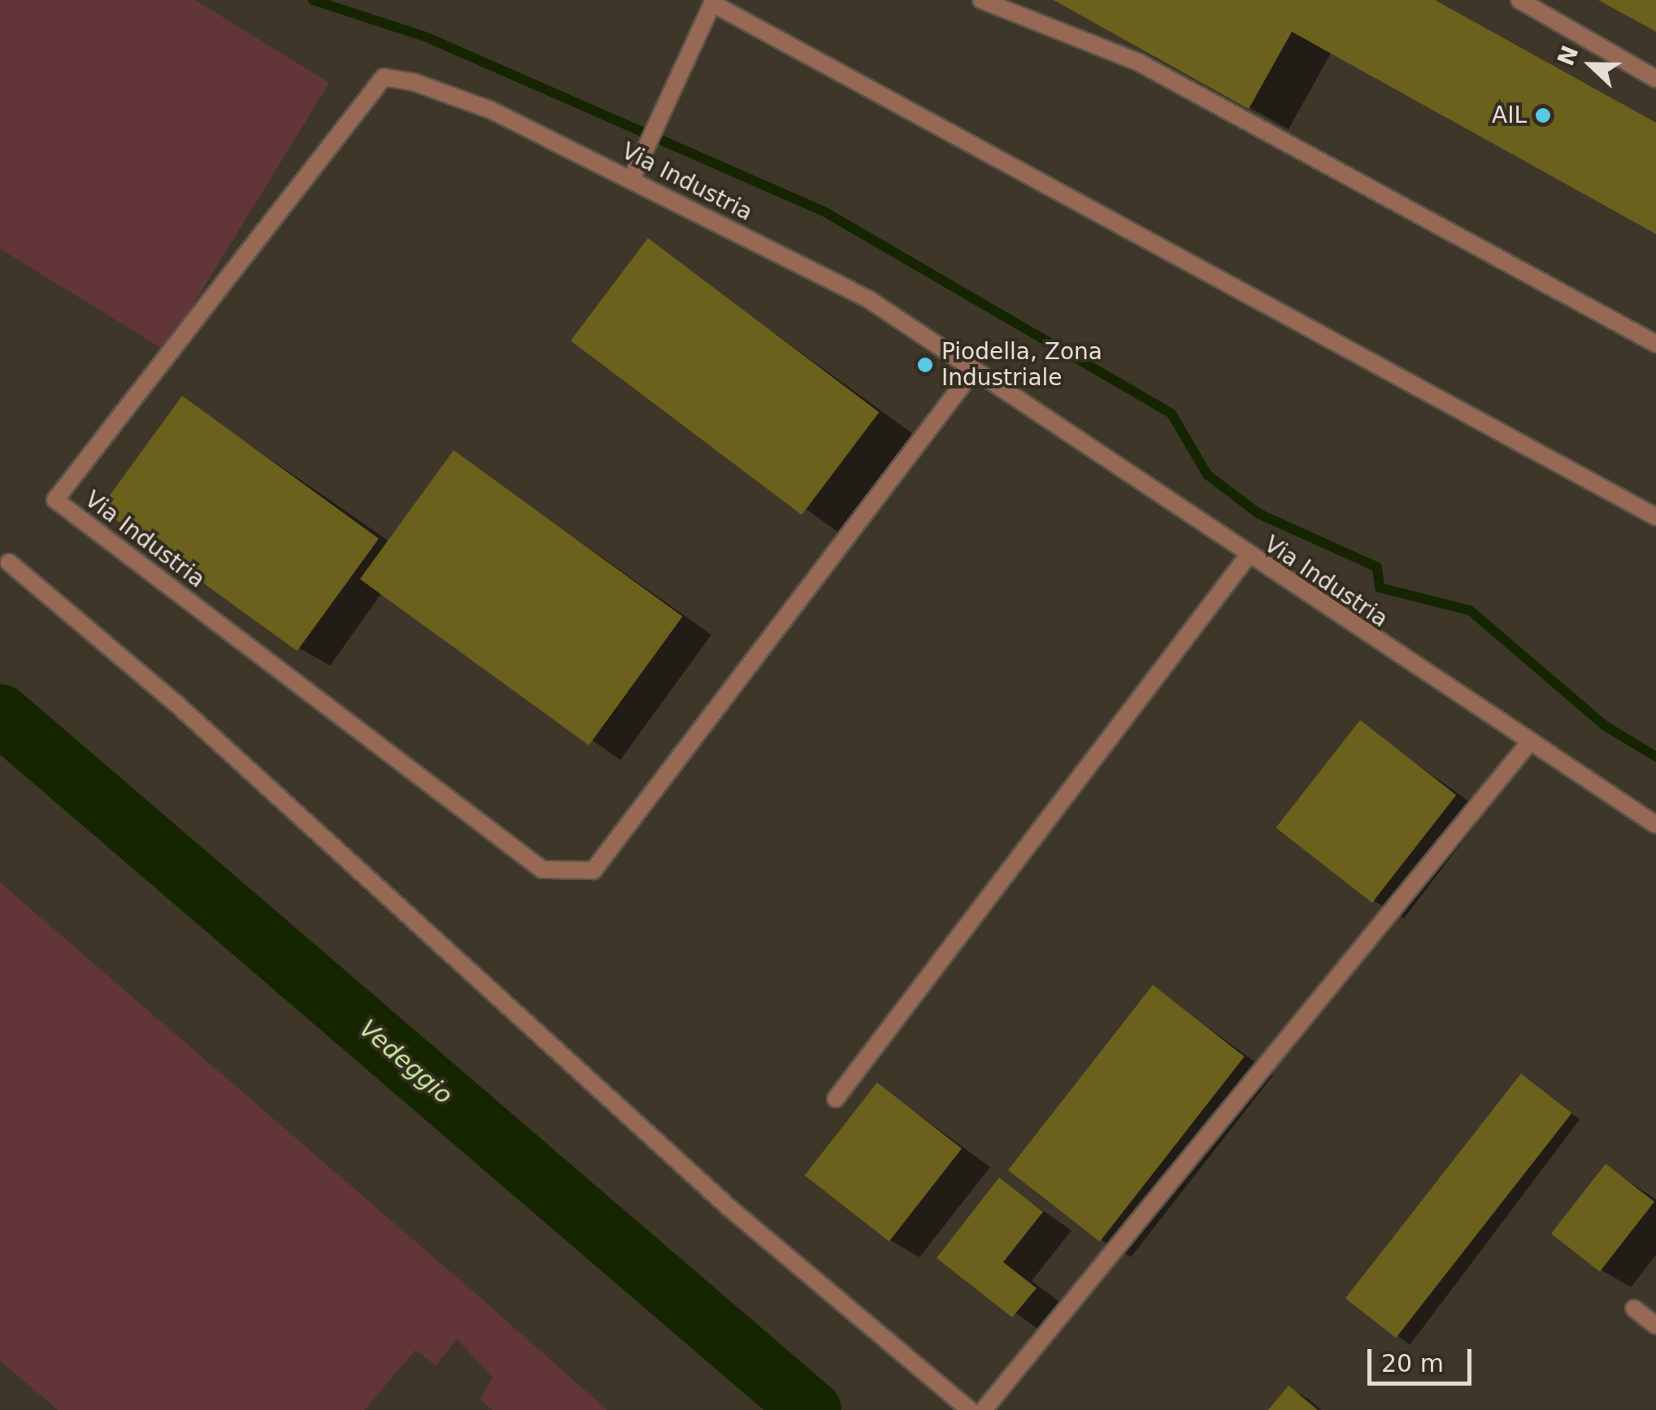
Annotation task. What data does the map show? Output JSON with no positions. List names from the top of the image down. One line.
{"streets":{"street":["Via Industria"]},"water":["Vedeggio"],"places":["AIL","Piodella, Zona Industriale"],"scale_bar":"20 m","north":"left"}
